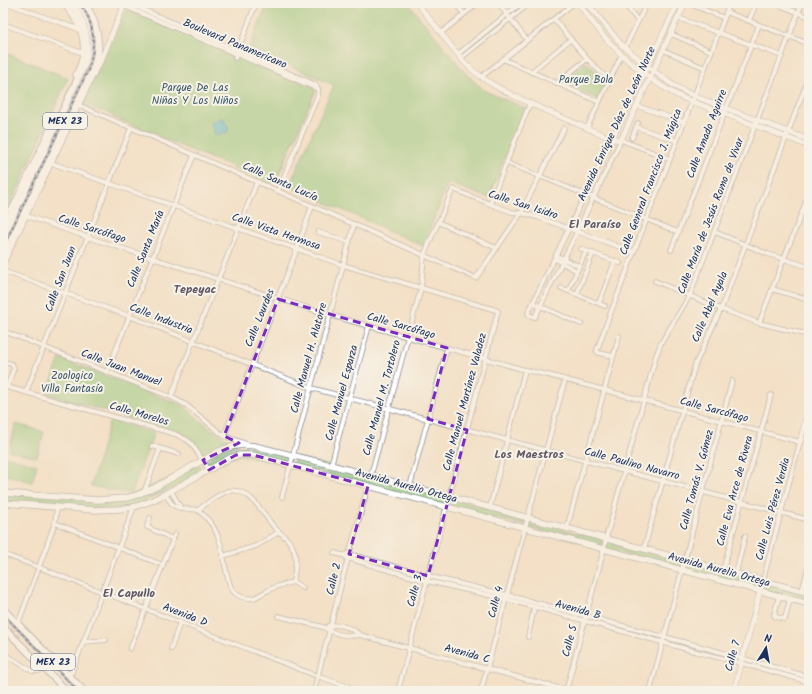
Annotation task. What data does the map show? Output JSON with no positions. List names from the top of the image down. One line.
{"streets":{"main road":["MEX 23","Avenida Aurelio Ortega"],"street":["Boulevard Panamericano","Avenida Enrique Díaz de León Norte","Calle Amado Aguirre","Calle Santa Lucía","Calle General Francisco J. Múgica","Calle San Isidro","Calle María de Jesús Romo de Vivar","Calle Sarcófago","Calle Vista Hermosa","Calle Santa María","Calle San Juan","Calle Abel Ayala","Calle Lourdes","Calle Industria","Calle Manuel H. Alatorre","Calle Juan Manuel","Calle Manuel Esparza","Calle Manuel M. Tortolero","Calle Manuel Martínez Valadez","Calle Morelos","Calle Paulino Navarro","Calle Tomás V. Gómez","Calle Eva Arce de Rivera","Calle Luis Pérez Verdia","Calle 2","Calle 3","Calle 4","Avenida B","Avenida D","Calle 5","Avenida C","Calle 7"]},"crossings":[["Boulevard Panamericano","Calle Santa Lucía"],["MEX 23","Calle Santa Lucía"],["MEX 23","Calle Sarcófago"],["Avenida Enrique Díaz de León Norte","Calle San Isidro"],["Calle Santa Lucía","Calle Santa María"],["Calle Santa Lucía","Calle San Juan"],["Calle Santa Lucía","Calle Lourdes"],["Calle Santa Lucía","Calle Manuel H. Alatorre"],["Calle Santa Lucía","Calle Manuel M. Tortolero"],["Calle General Francisco J. Múgica","Calle San Isidro"],["Calle San Isidro","Calle Manuel M. Tortolero"],["Calle María de Jesús Romo de Vivar","Calle Sarcófago"],["Calle María de Jesús Romo de Vivar","Calle Paulino Navarro"],["Calle María de Jesús Romo de Vivar","Avenida Aurelio Ortega"],["Calle María de Jesús Romo de Vivar","Calle 5"],["Calle Sarcófago","Calle Santa María"],["Calle Sarcófago","Calle San Juan"],["Calle Sarcófago","Calle Abel Ayala"],["Calle Sarcófago","Calle Lourdes"],["Calle Sarcófago","Calle Manuel H. Alatorre"],["Calle Sarcófago","Calle Manuel Esparza"],["Calle Sarcófago","Calle Manuel M. Tortolero"],["Calle Sarcófago","Calle Manuel Martínez Valadez"],["Calle Sarcófago","Calle Tomás V. Gómez"],["Calle Sarcófago","Calle Eva Arce de Rivera"],["Calle Sarcófago","Calle Luis Pérez Verdia"],["Calle Sarcófago","Calle 4"],["Calle Vista Hermosa","Calle Santa María"],["Calle Vista Hermosa","Calle San Juan"],["Calle Vista Hermosa","Calle Lourdes"],["Calle Vista Hermosa","Calle Manuel H. Alatorre"],["Calle Vista Hermosa","Calle Manuel M. Tortolero"],["Calle Vista Hermosa","Calle Manuel Martínez Valadez"],["Calle Santa María","Calle Industria"],["Calle Santa María","Calle Juan Manuel"],["Calle San Juan","Calle Industria"],["Calle San Juan","Calle Juan Manuel"],["Calle San Juan","Calle Morelos"],["Calle Abel Ayala","Calle Paulino Navarro"],["Calle Abel Ayala","Avenida Aurelio Ortega"],["Calle Lourdes","Calle Industria"],["Calle Lourdes","Calle Juan Manuel"],["Calle Industria","Calle Manuel H. Alatorre"],["Calle Industria","Calle Paulino Navarro"],["Calle Manuel H. Alatorre","Calle Paulino Navarro"],["Calle Manuel H. Alatorre","Avenida Aurelio Ortega"],["Calle Juan Manuel","Avenida Aurelio Ortega"],["Calle Manuel Esparza","Calle Paulino Navarro"],["Calle Manuel Esparza","Avenida Aurelio Ortega"],["Calle Manuel M. Tortolero","Calle Paulino Navarro"],["Calle Manuel M. Tortolero","Avenida Aurelio Ortega"],["Calle Manuel Martínez Valadez","Calle Paulino Navarro"],["Calle Manuel Martínez Valadez","Avenida Aurelio Ortega"],["Calle Manuel Martínez Valadez","Calle 3"],["Calle Morelos","Avenida Aurelio Ortega"],["Calle Paulino Navarro","Calle Tomás V. Gómez"],["Calle Paulino Navarro","Calle Eva Arce de Rivera"],["Calle Paulino Navarro","Calle Luis Pérez Verdia"],["Calle Paulino Navarro","Calle 4"],["Calle Tomás V. Gómez","Avenida Aurelio Ortega"],["Calle Tomás V. Gómez","Avenida B"],["Avenida Aurelio Ortega","Calle Eva Arce de Rivera"],["Avenida Aurelio Ortega","Calle Luis Pérez Verdia"],["Avenida Aurelio Ortega","Calle 2"],["Avenida Aurelio Ortega","Calle 3"],["Avenida Aurelio Ortega","Calle 4"],["Avenida Aurelio Ortega","Calle 5"],["Avenida Aurelio Ortega","Calle 7"],["Calle Luis Pérez Verdia","Calle 7"],["Calle 2","Avenida B"],["Calle 2","Avenida D"],["Calle 2","Avenida C"],["Calle 3","Avenida B"],["Calle 3","Avenida C"],["Calle 4","Avenida B"],["Calle 4","Avenida C"],["Avenida B","Calle 5"],["Avenida B","Calle 7"],["Calle 5","Avenida C"]],"districts":["El Paraíso","Tepeyac","Los Maestros","El Capullo"],"parks":["Parque Bola","Parque De Las Niñas Y Los Niños","Zoologico Villa Fantasía"],"north":"top"}
